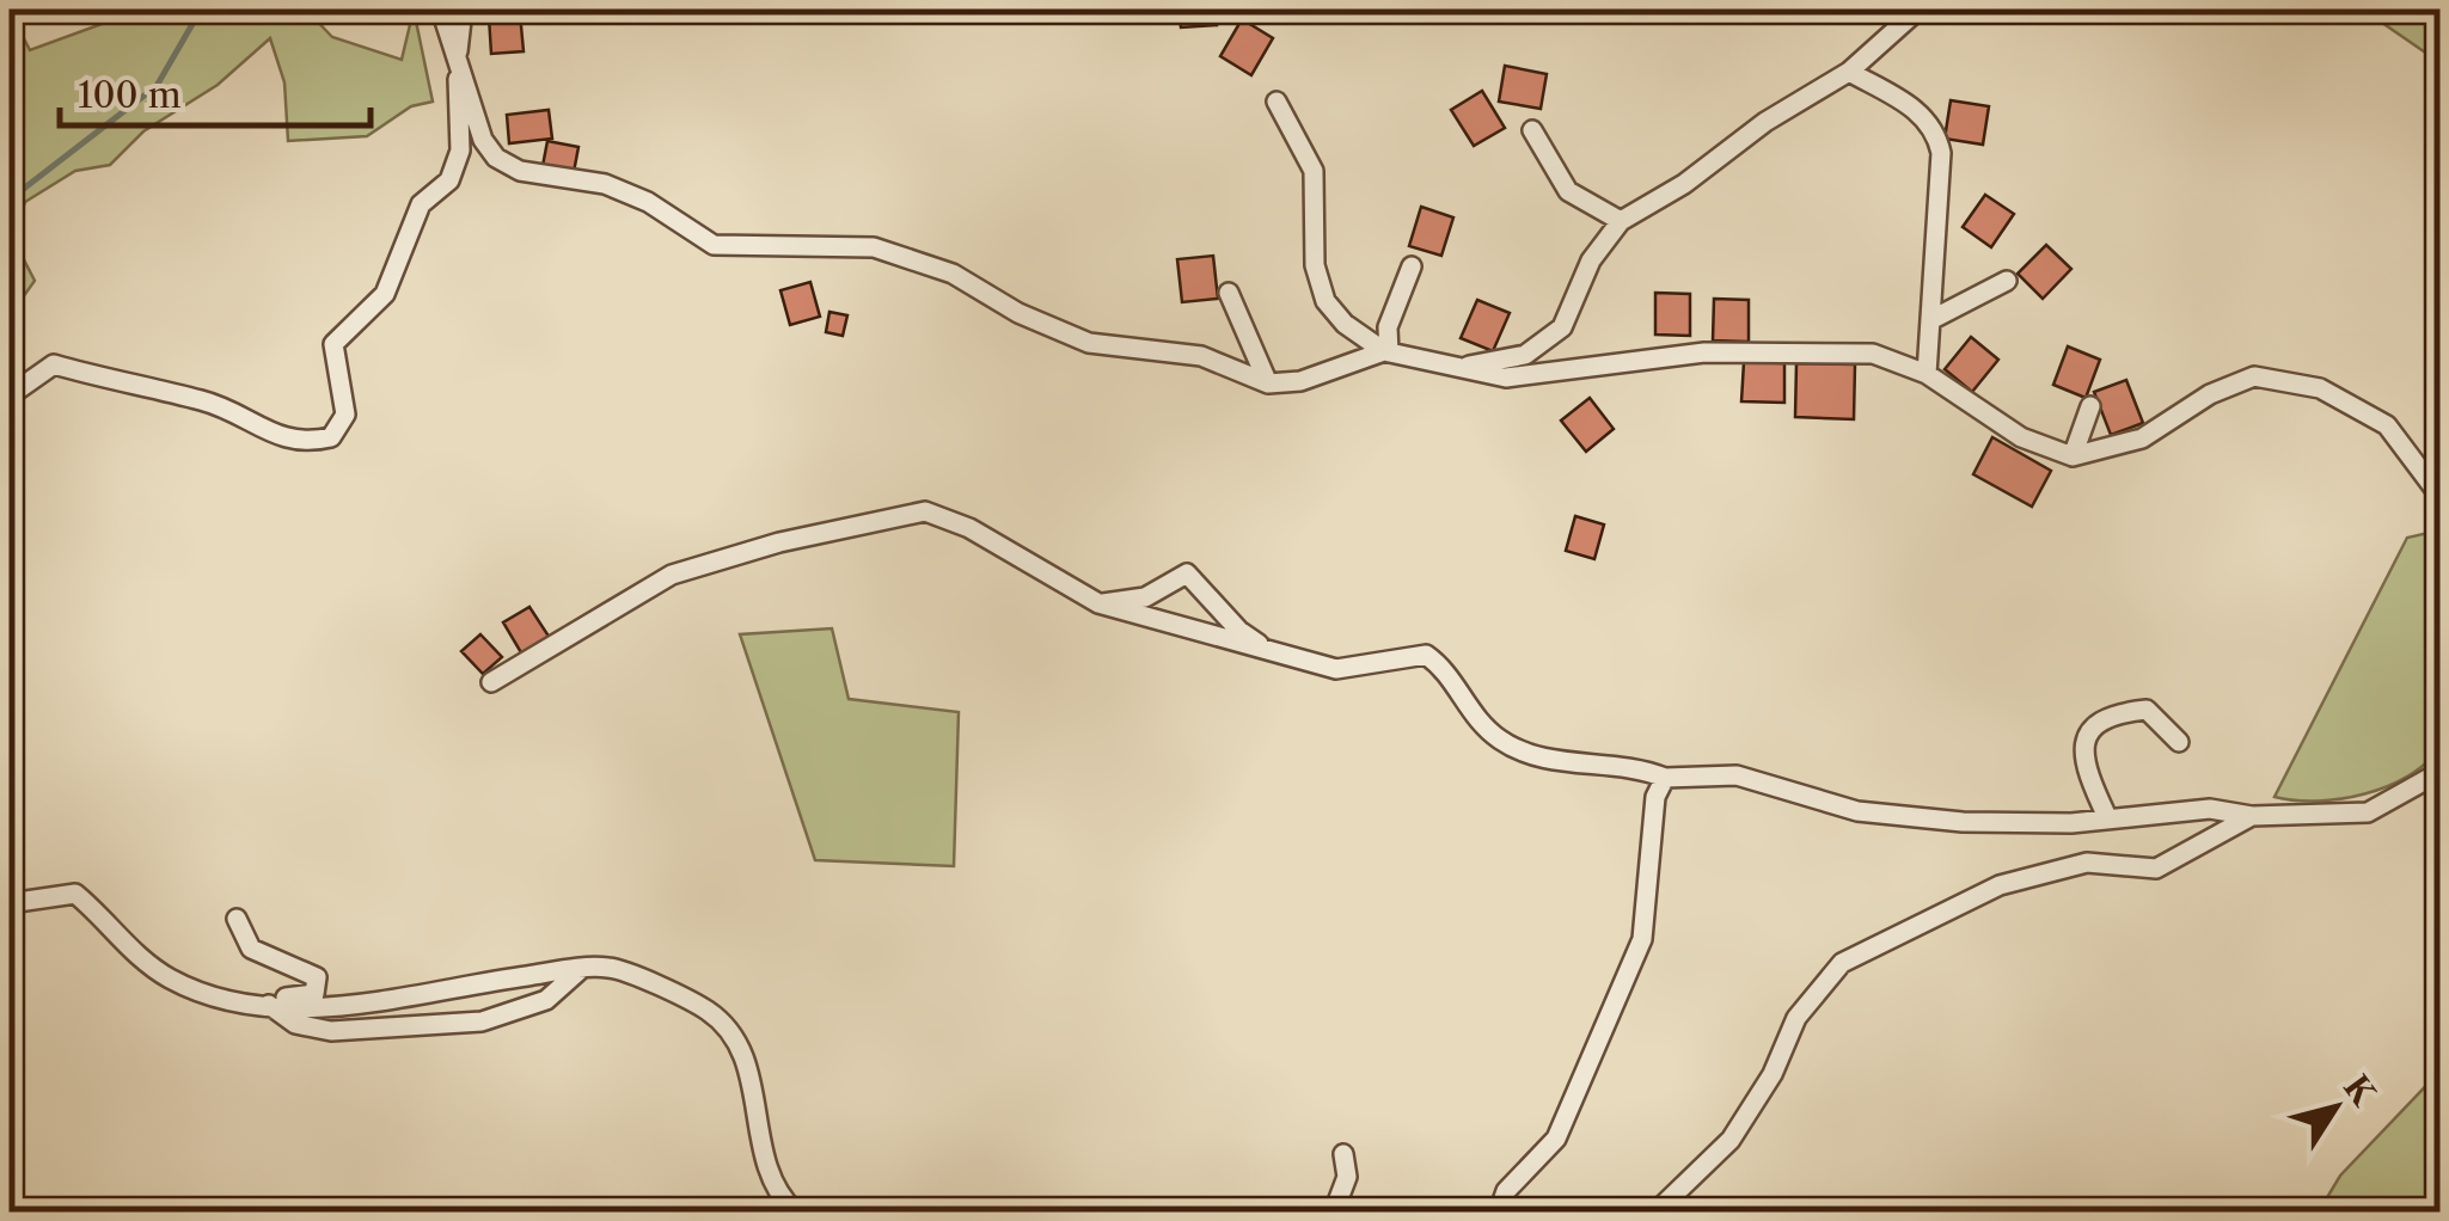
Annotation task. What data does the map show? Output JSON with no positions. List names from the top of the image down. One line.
{"scale_bar":"100 m","north":"top right"}
